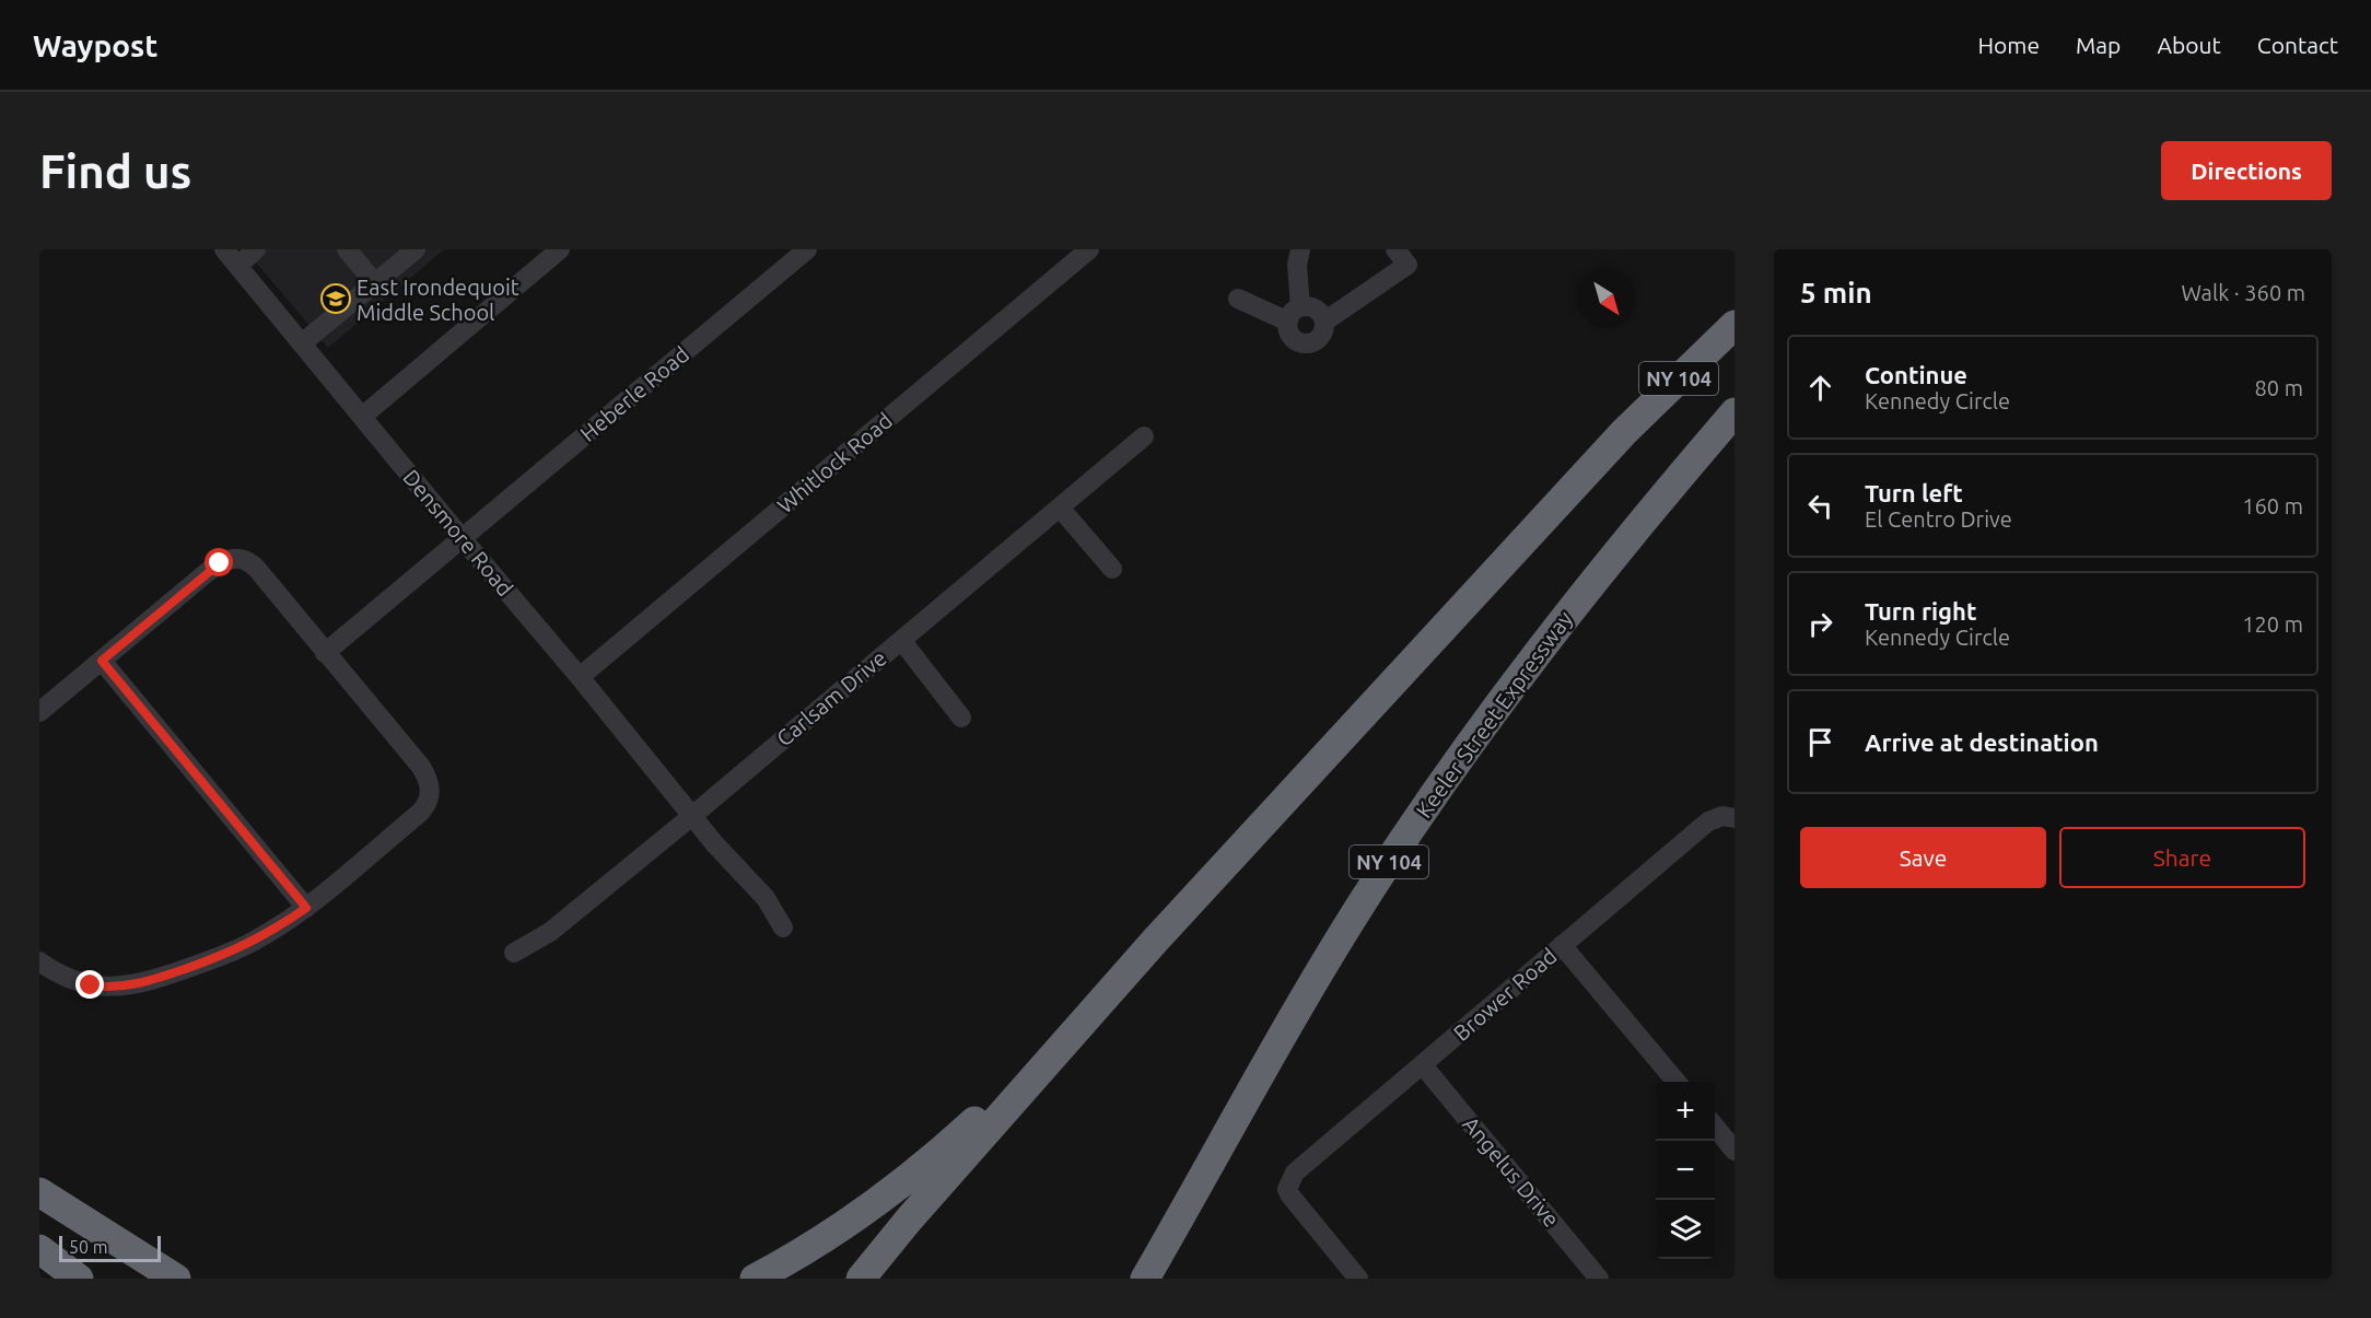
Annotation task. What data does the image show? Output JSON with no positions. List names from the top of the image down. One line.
{"streets":{"highway":["NY 104","Keeler Street Expressway"],"street":["Heberle Road","Whitlock Road","Densmore Road","Carlsam Drive","Brower Road","Angelus Drive"]},"crossings":[["Heberle Road","Densmore Road"],["Whitlock Road","Densmore Road"],["Densmore Road","Carlsam Drive"],["Brower Road","Angelus Drive"]],"places":{"school or university":["East Irondequoit Middle School"]},"scale_bar":"50 m","north":"bottom right","page":{"header":"Waypost","nav":["Home","Map","About","Contact"],"buttons":["Directions",["Save","Share"]],"title":"Find us","heading":["5 min","Walk · 360 m"],"list":[["Continue","Kennedy Circle","80 m"],["Turn left","El Centro Drive","160 m"],["Turn right","Kennedy Circle","120 m"],"Arrive at destination"],"map_buttons":["+","−"],"scale":"50 m"}}
